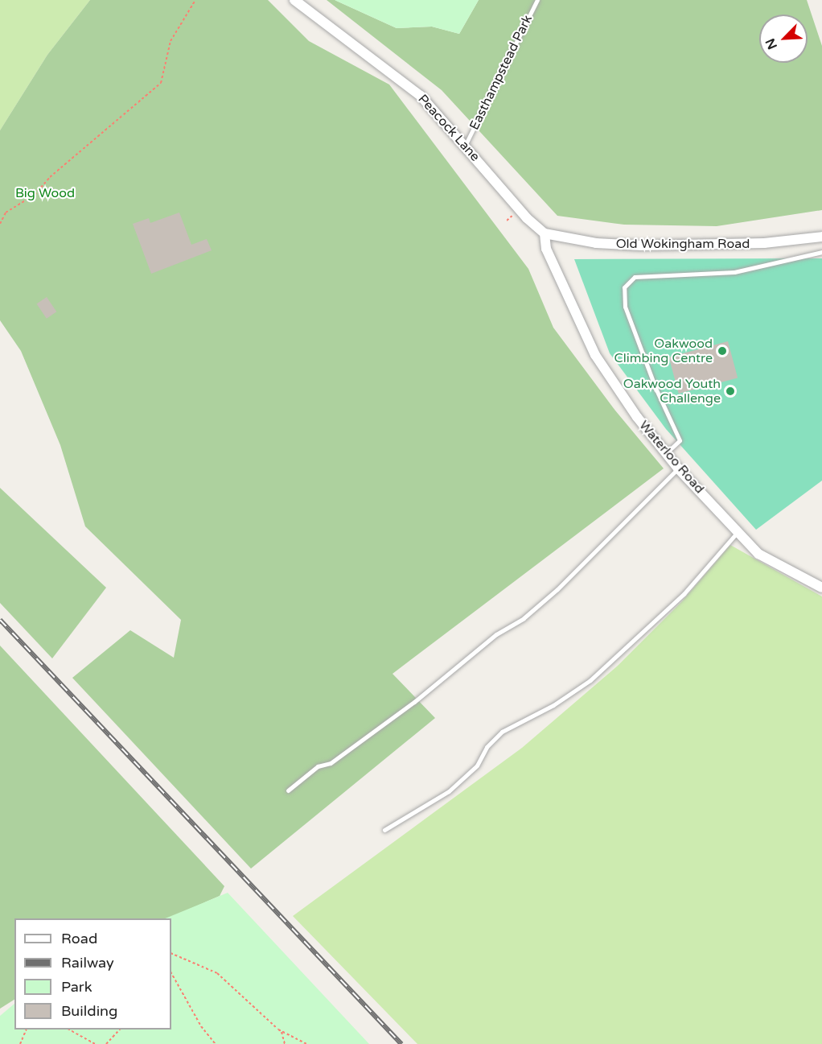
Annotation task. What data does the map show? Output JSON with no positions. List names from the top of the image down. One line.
{"streets":{"street":["Peacock Lane","Old Wokingham Road","Waterloo Road"],"lane":["Easthampstead Park"]},"crossings":[["Easthampstead Park","Peacock Lane"],["Peacock Lane","Old Wokingham Road"],["Peacock Lane","Waterloo Road"],["Old Wokingham Road","Waterloo Road"]],"parks":["Big Wood"],"places":["Oakwood Climbing Centre","Oakwood Youth Challenge"],"legend":["Road","Railway","Park","Building"],"north":"bottom left"}
